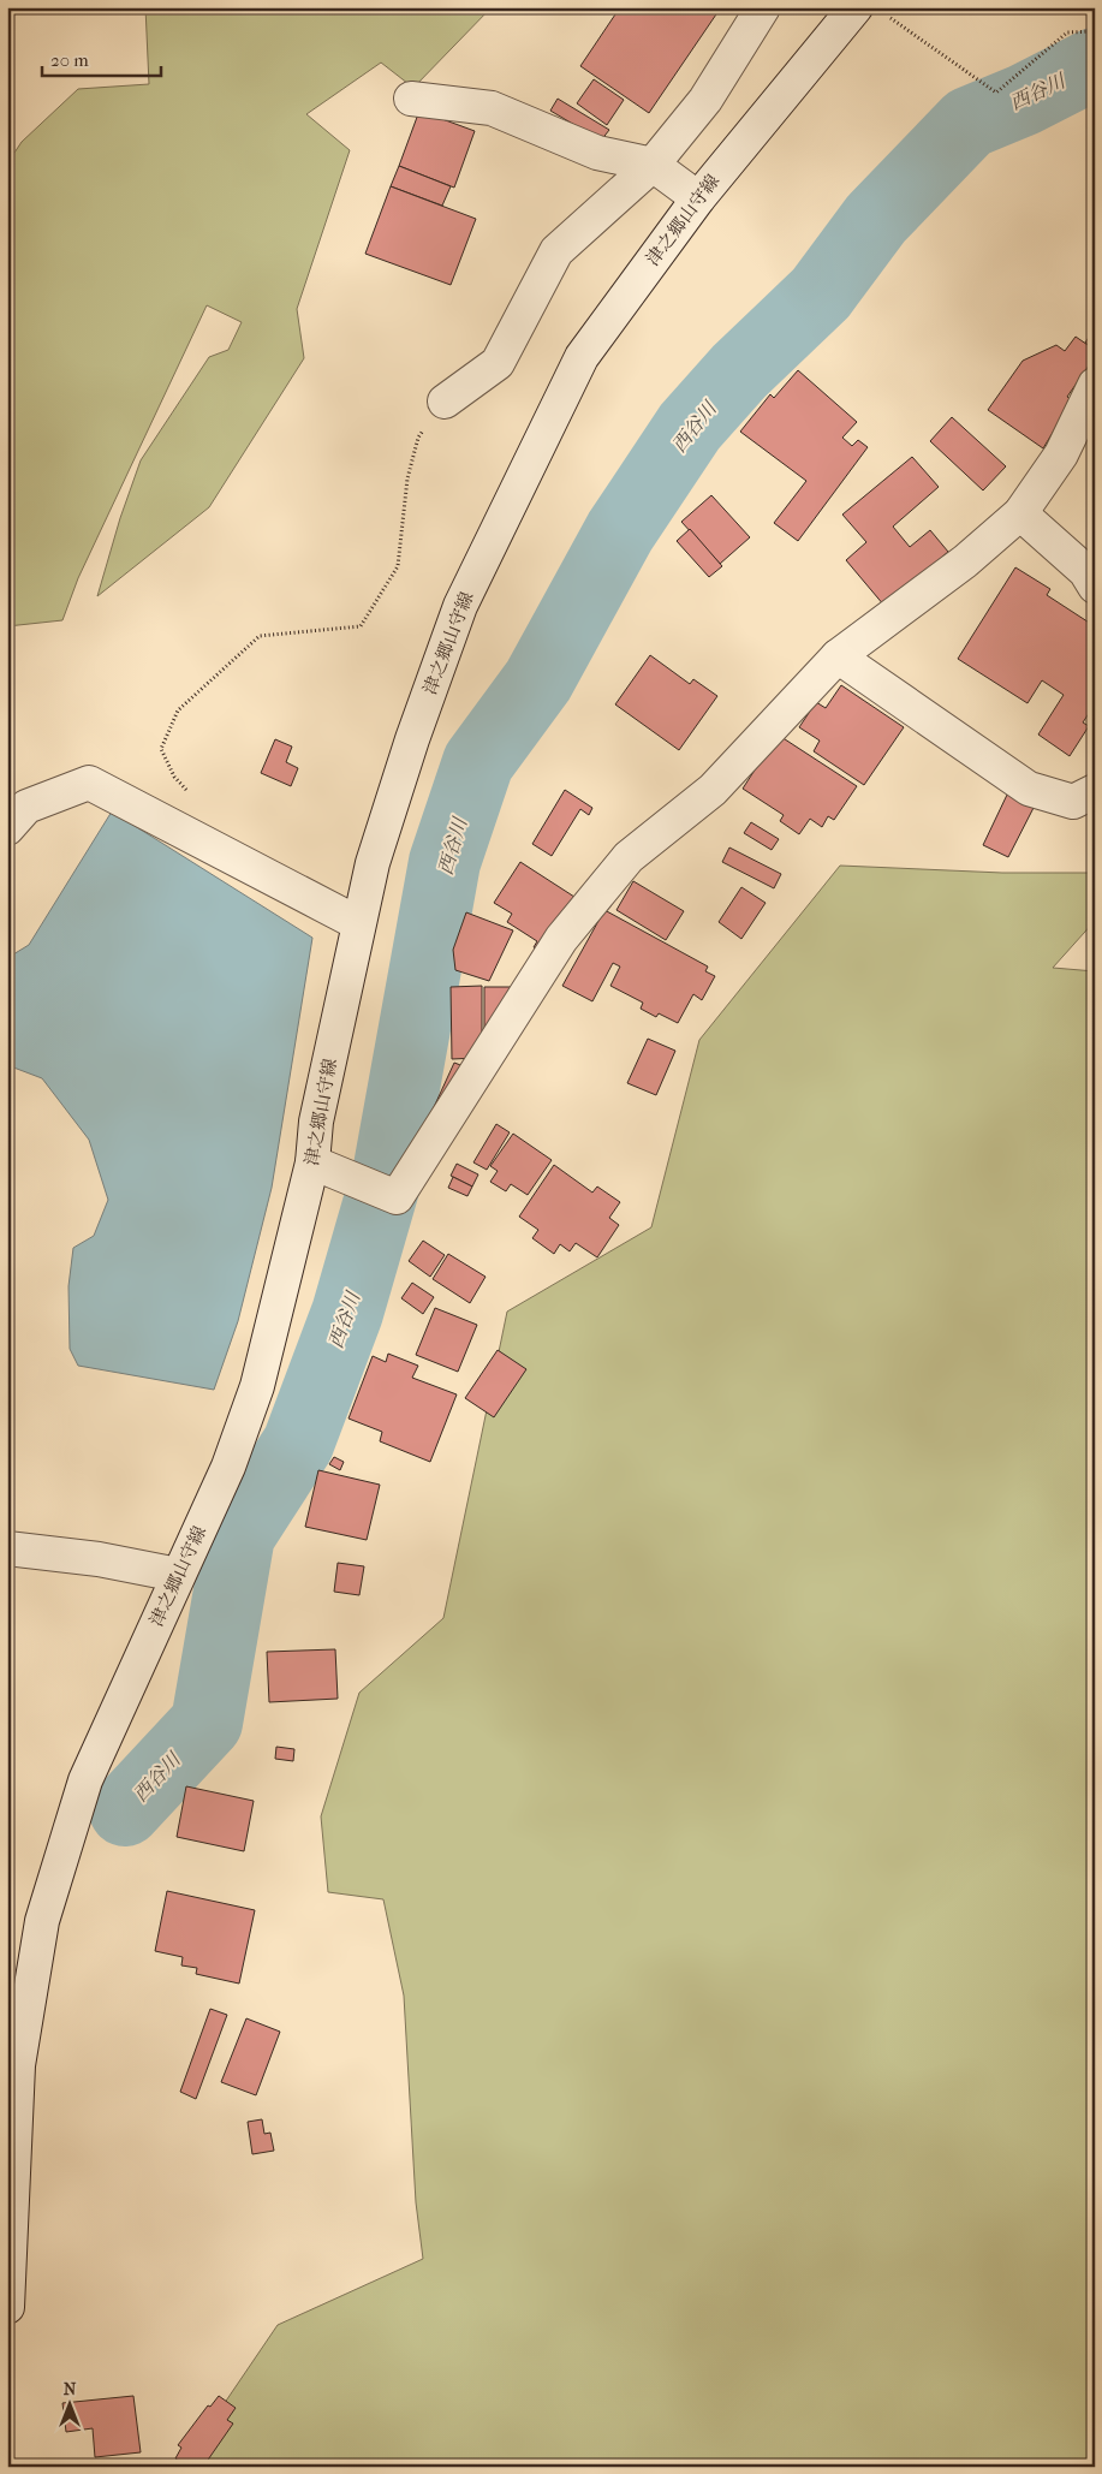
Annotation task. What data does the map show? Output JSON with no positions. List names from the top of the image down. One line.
{"streets":{"street":["津之郷山守線"]},"water":["西谷川"],"scale_bar":"20 m","north":"top"}
